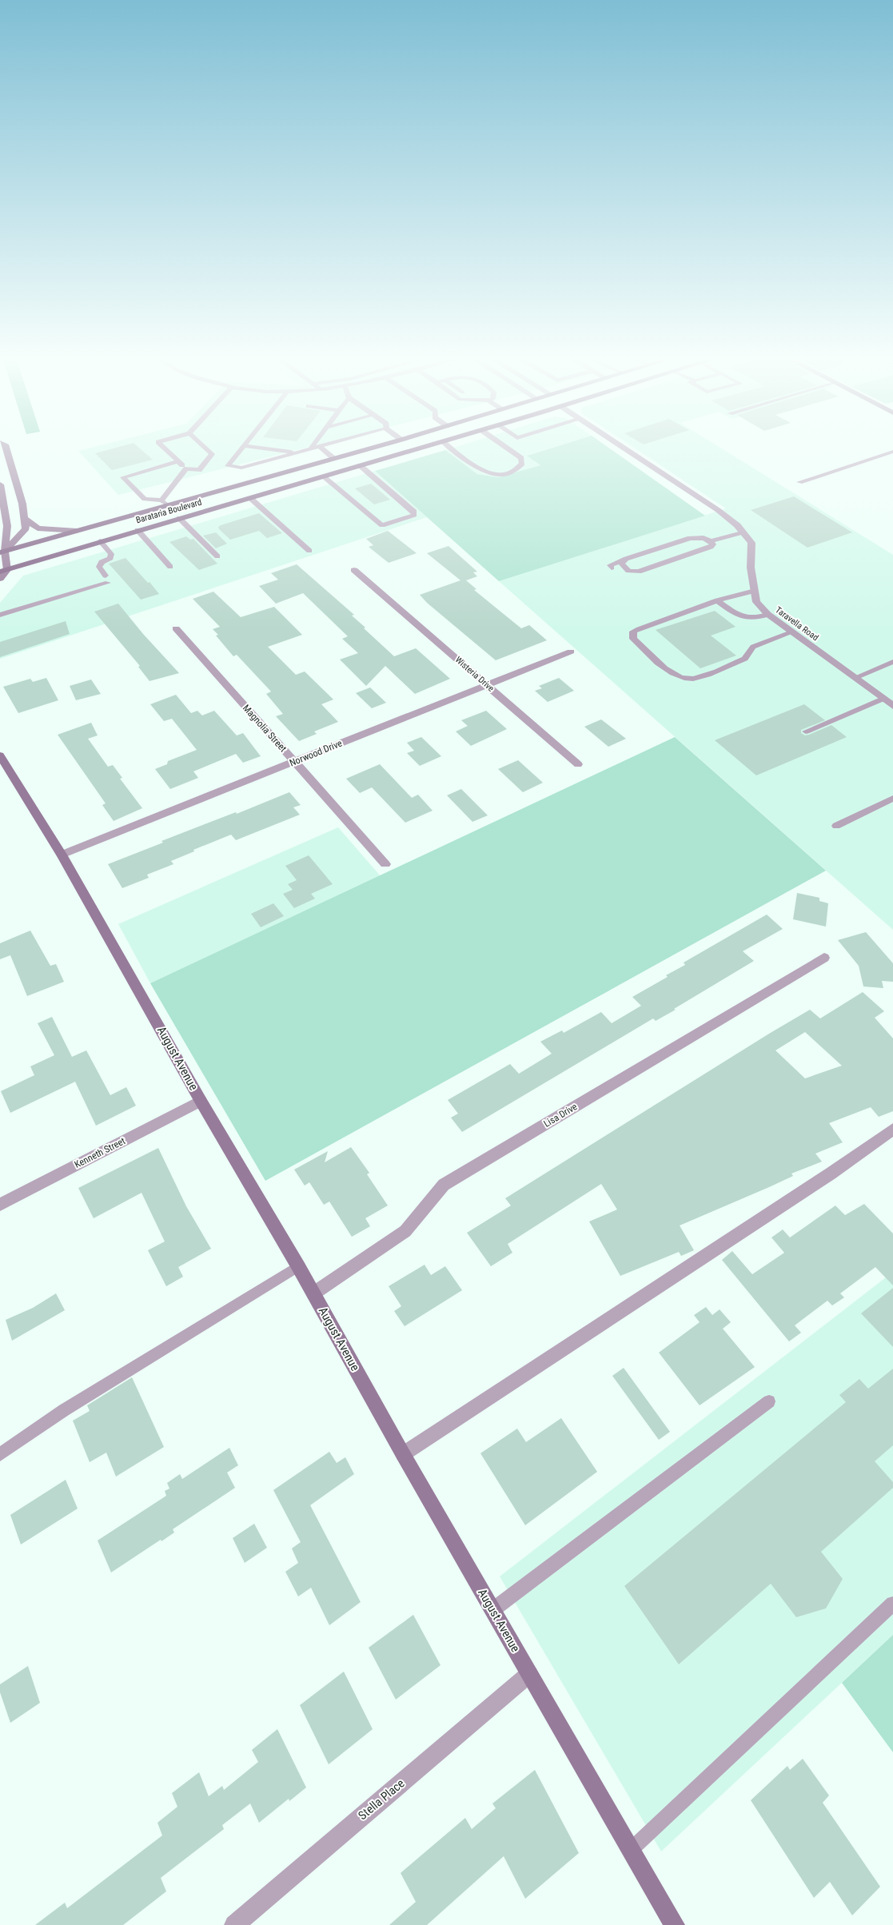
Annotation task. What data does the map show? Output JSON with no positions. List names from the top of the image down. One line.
{"streets":{"main road":["Barataria Boulevard"],"street":["Taravella Road","Wisteria Drive","Magnolia Street","Norwood Drive","August Avenue","Lisa Drive","Kenneth Street","Stella Place"]},"crossings":[["Wisteria Drive","Norwood Drive"],["Magnolia Street","Norwood Drive"],["Norwood Drive","August Avenue"],["August Avenue","Lisa Drive"],["August Avenue","Kenneth Street"],["August Avenue","Stella Place"]]}
